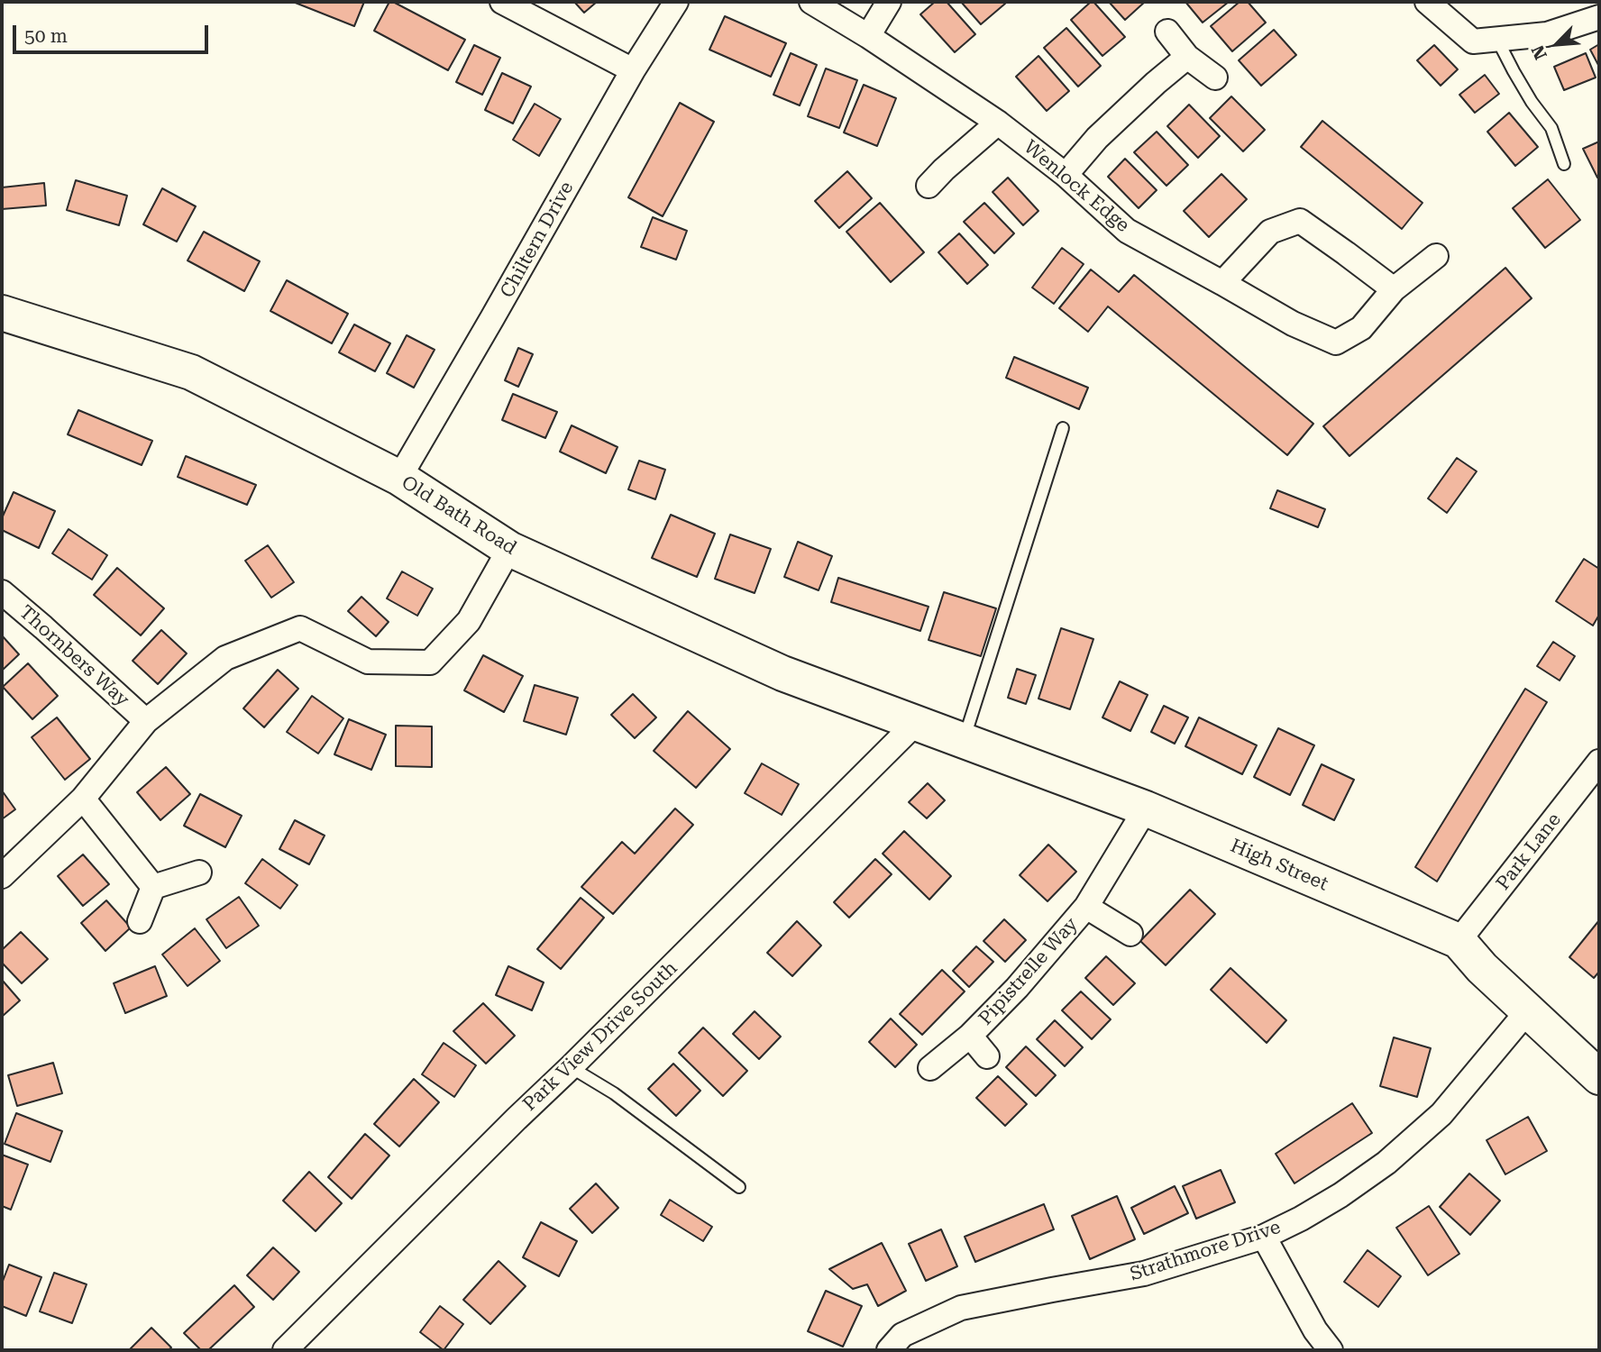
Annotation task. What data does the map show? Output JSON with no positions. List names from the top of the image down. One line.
{"streets":{"main road":["Old Bath Road","High Street"],"street":["Wenlock Edge","Chiltern Drive","Thornbers Way","Park Lane","Pipistrelle Way","Park View Drive South","Strathmore Drive"]},"crossings":[["Chiltern Drive","Old Bath Road"],["Old Bath Road","High Street"],["Old Bath Road","Park View Drive South"],["Park Lane","High Street"],["High Street","Pipistrelle Way"],["High Street","Park View Drive South"],["High Street","Strathmore Drive"]],"scale_bar":"50 m","north":"bottom left"}
